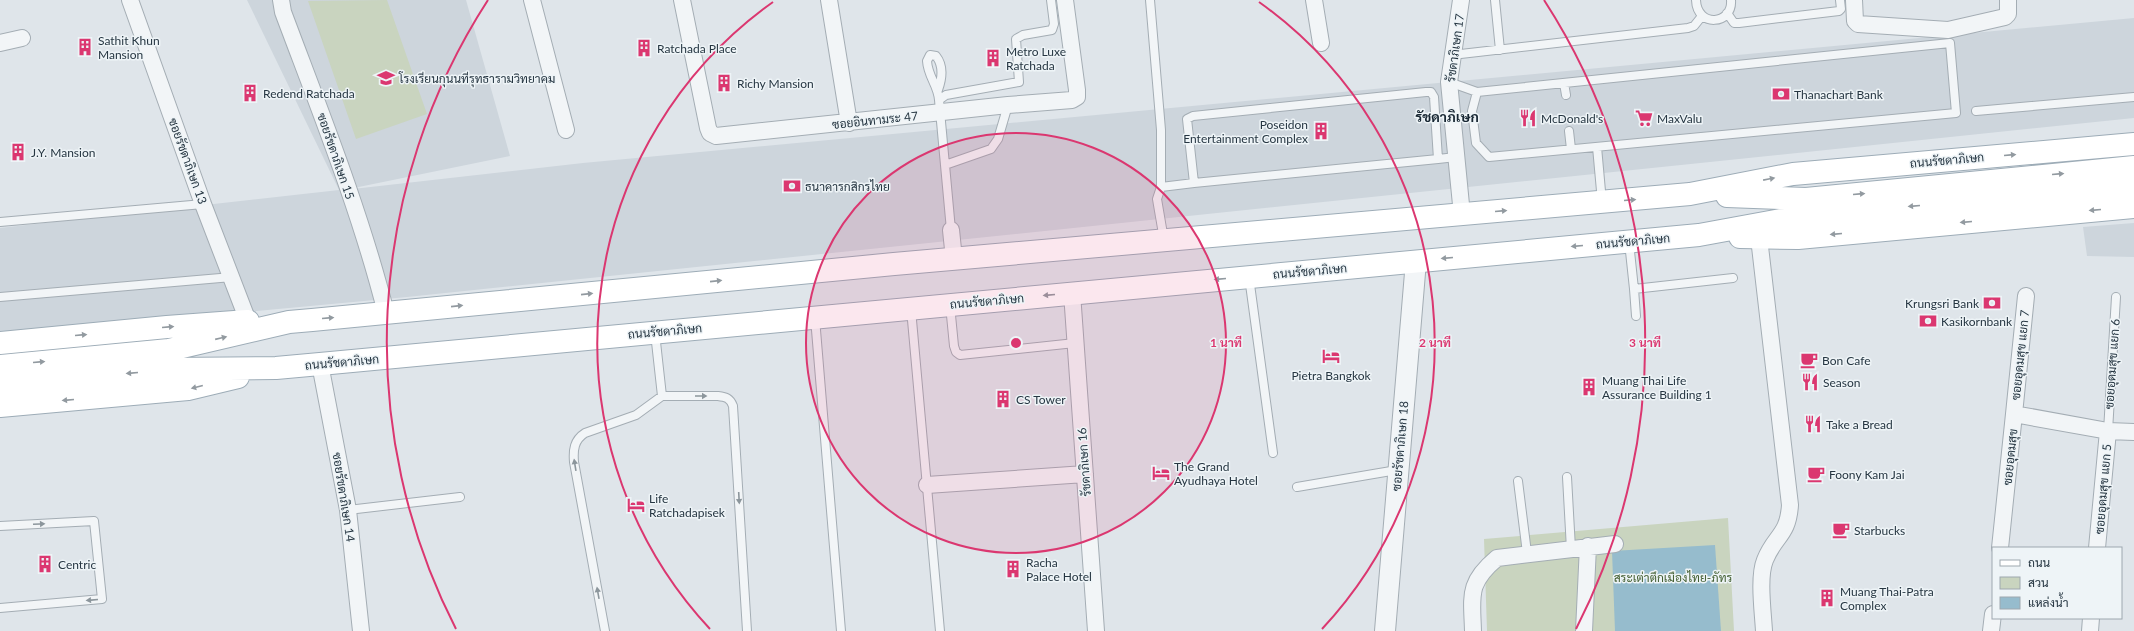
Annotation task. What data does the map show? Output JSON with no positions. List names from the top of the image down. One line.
{"streets":{"main road":["ถนนรัชดาภิเษก"],"street":["รัชดาภิเษก 17","ซอยอินทามระ 47","ซอยรัชดาภิเษก 15","ซอยรัชดาภิเษก 13","ซอยอุดมสุข แยก 7","ซอยรัชดาภิเษก 18","ซอยอุดมสุข","รัชดาภิเษก 16","ซอยอุดมสุข แยก 5","ซอยรัชดาภิเษก 14"],"lane":["ซอยอุดมสุข แยก 6"]},"crossings":[["รัชดาภิเษก 17","ถนนรัชดาภิเษก"],["ซอยรัชดาภิเษก 15","ถนนรัชดาภิเษก"],["ถนนรัชดาภิเษก","ซอยรัชดาภิเษก 13"],["ถนนรัชดาภิเษก","ซอยรัชดาภิเษก 18"],["ถนนรัชดาภิเษก","รัชดาภิเษก 16"],["ถนนรัชดาภิเษก","ซอยรัชดาภิเษก 14"],["ซอยอุดมสุข แยก 7","ซอยอุดมสุข"],["ซอยอุดมสุข แยก 6","ซอยอุดมสุข"],["ซอยอุดมสุข แยก 6","ซอยอุดมสุข แยก 5"],["ซอยอุดมสุข","ซอยอุดมสุข แยก 5"]],"districts":["รัชดาภิเษก"],"parks":["สระเต่าตึกเมืองไทย-ภัทร"],"places":{"building":["Sathit Khun Mansion","Ratchada Place","Metro Luxe Ratchada","Richy Mansion","Redend Ratchada","Poseidon Entertainment Complex","J.Y. Mansion","Muang Thai Life Assurance Building 1","CS Tower","Centric","Racha Palace Hotel","Muang Thai-Patra Complex"],"school or university":["โรงเรียนกุนนทีรุทธารามวิทยาคม"],"bank":["Thanachart Bank","ธนาคารกสิกรไทย","Krungsri Bank","Kasikornbank"],"restaurant":["McDonald's","Season","Take a Bread"],"supermarket":["MaxValu"],"hotel":["Pietra Bangkok","The Grand Ayudhaya Hotel","Life Ratchadapisek"],"cafe":["Bon Cafe","Foony Kam Jai","Starbucks"]},"legend":["ถนน","สวน","แหล่งน้ำ"],"rings":["1 นาที","2 นาที","3 นาที"]}
